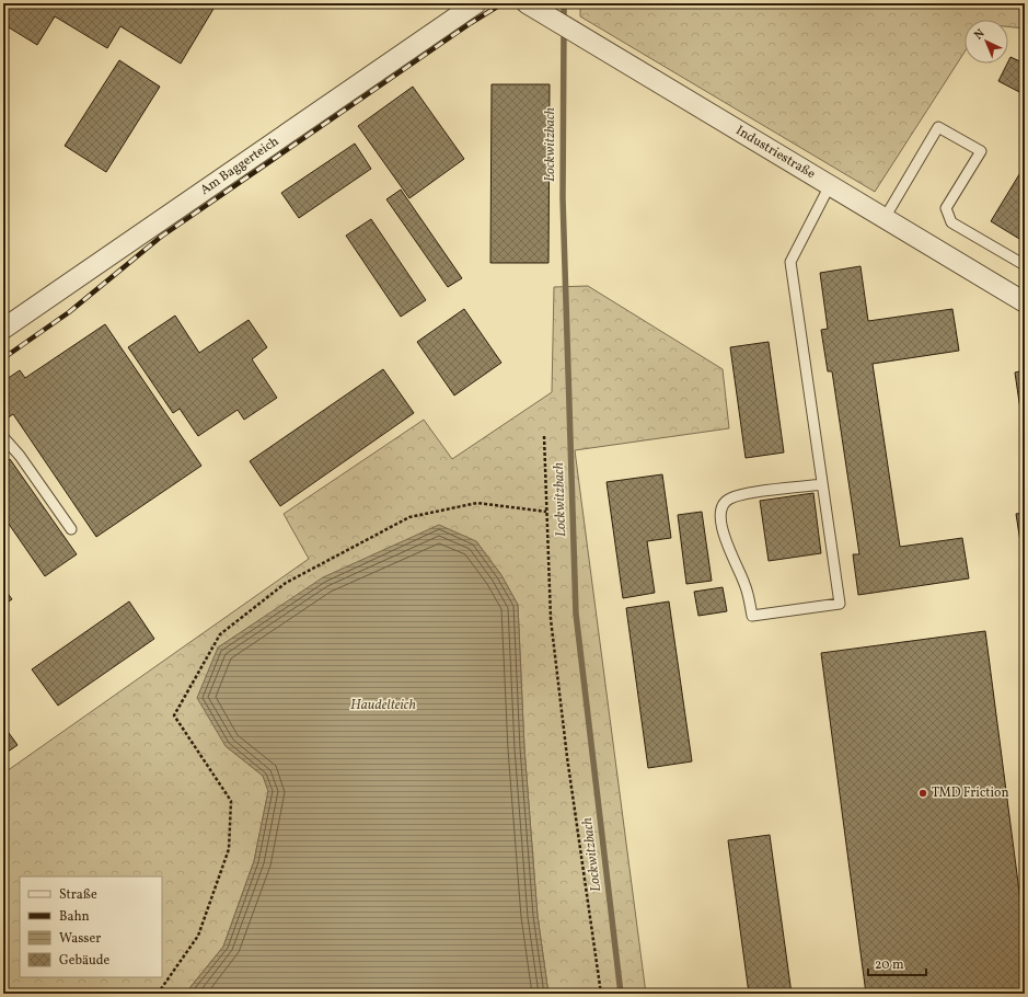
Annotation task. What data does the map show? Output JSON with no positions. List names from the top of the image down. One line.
{"streets":{"street":["Industriestraße","Am Baggerteich"]},"water":["Lockwitzbach","Haudelteich"],"places":["TMD Friction"],"legend":["Straße","Bahn","Wasser","Gebäude"],"scale_bar":"20 m","north":"top left"}
